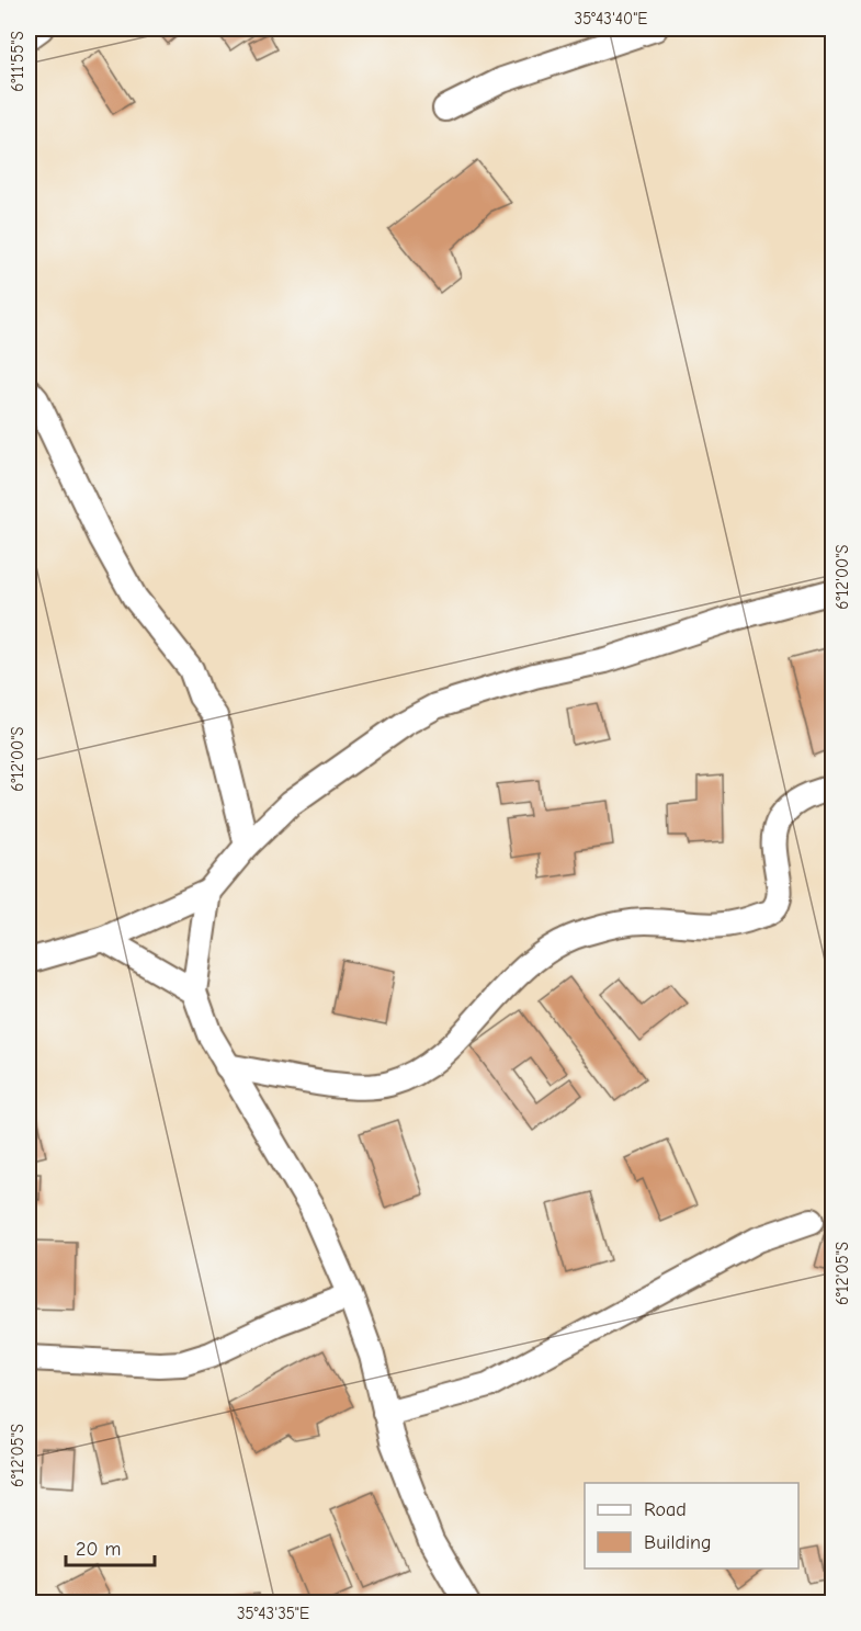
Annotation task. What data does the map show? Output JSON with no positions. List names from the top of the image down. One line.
{"legend":["Road","Building"],"scale_bar":"20 m","coordinates":["35°43'40\"E","6°11'55\"S","6°12'00\"S","6°12'05\"S","35°43'35\"E"]}
